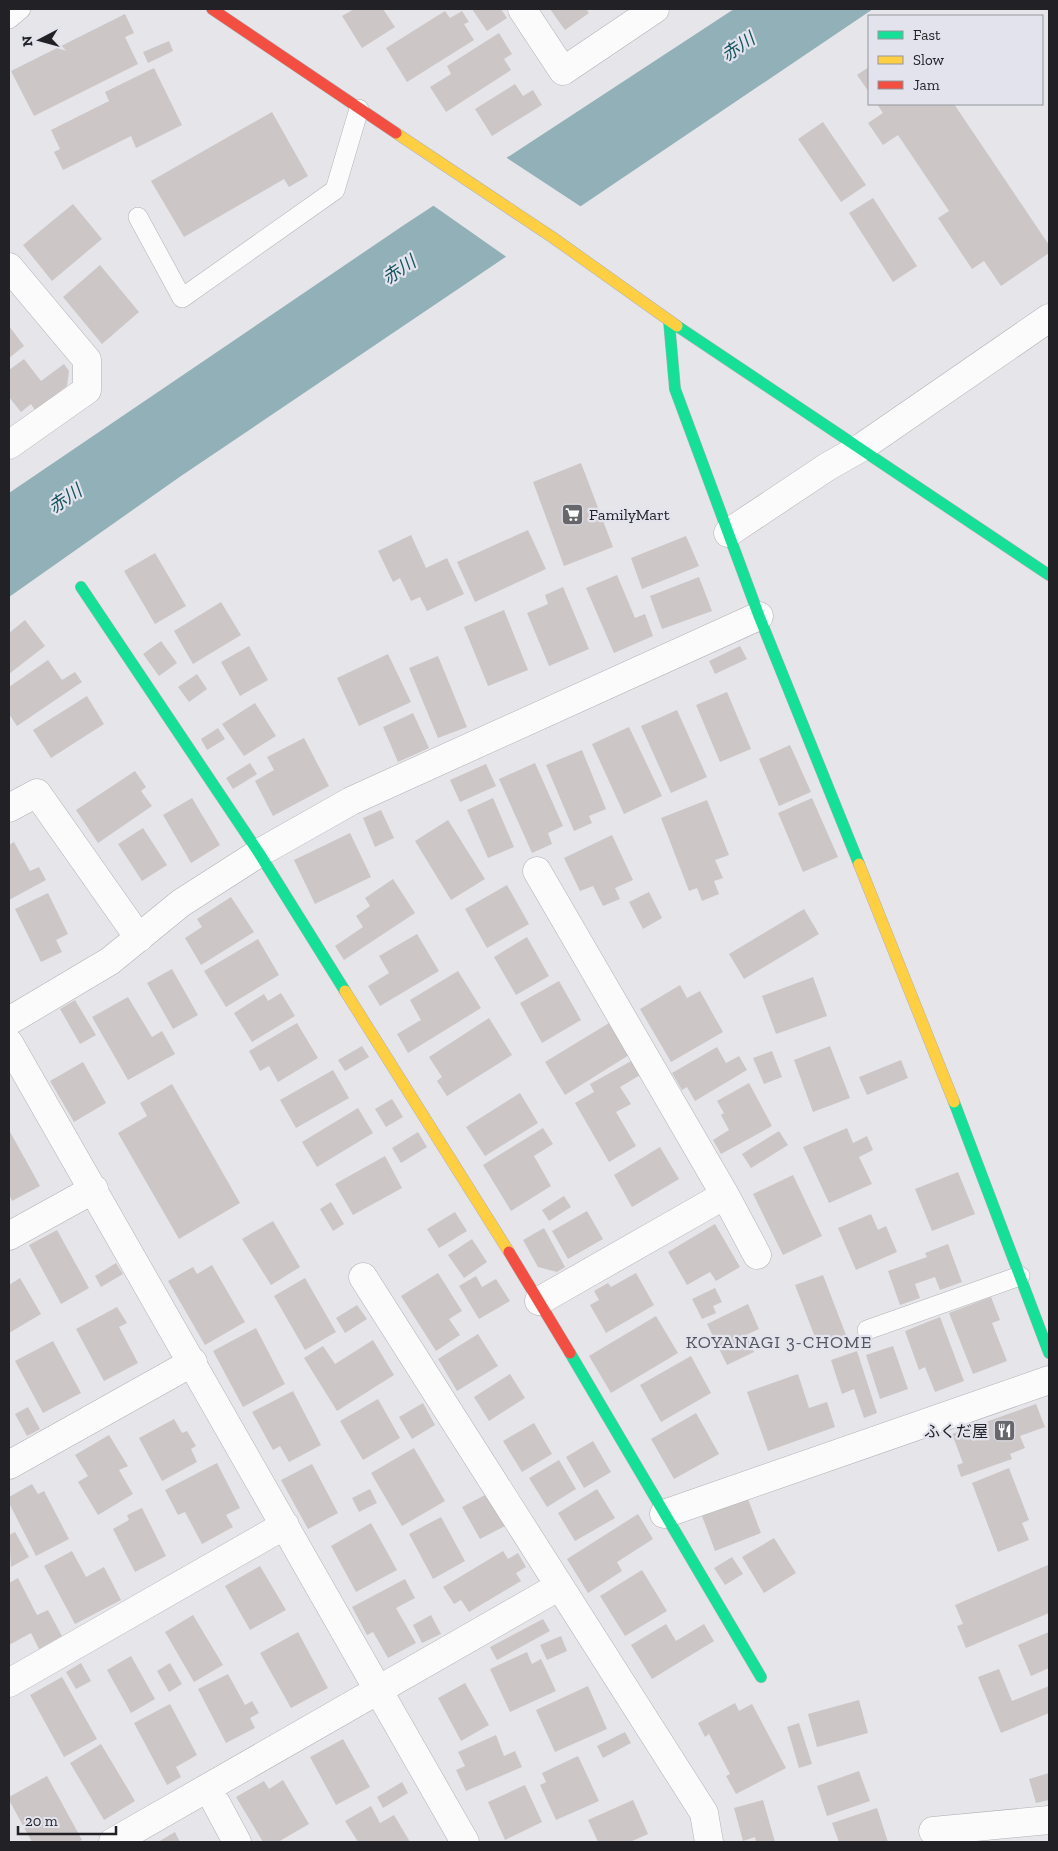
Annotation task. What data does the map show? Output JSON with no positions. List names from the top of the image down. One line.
{"districts":["KOYANAGI 3-CHOME"],"water":["赤川"],"places":{"supermarket":["FamilyMart"],"restaurant":["ふくだ屋"]},"legend":["Fast","Slow","Jam"],"scale_bar":"20 m","north":"left"}
